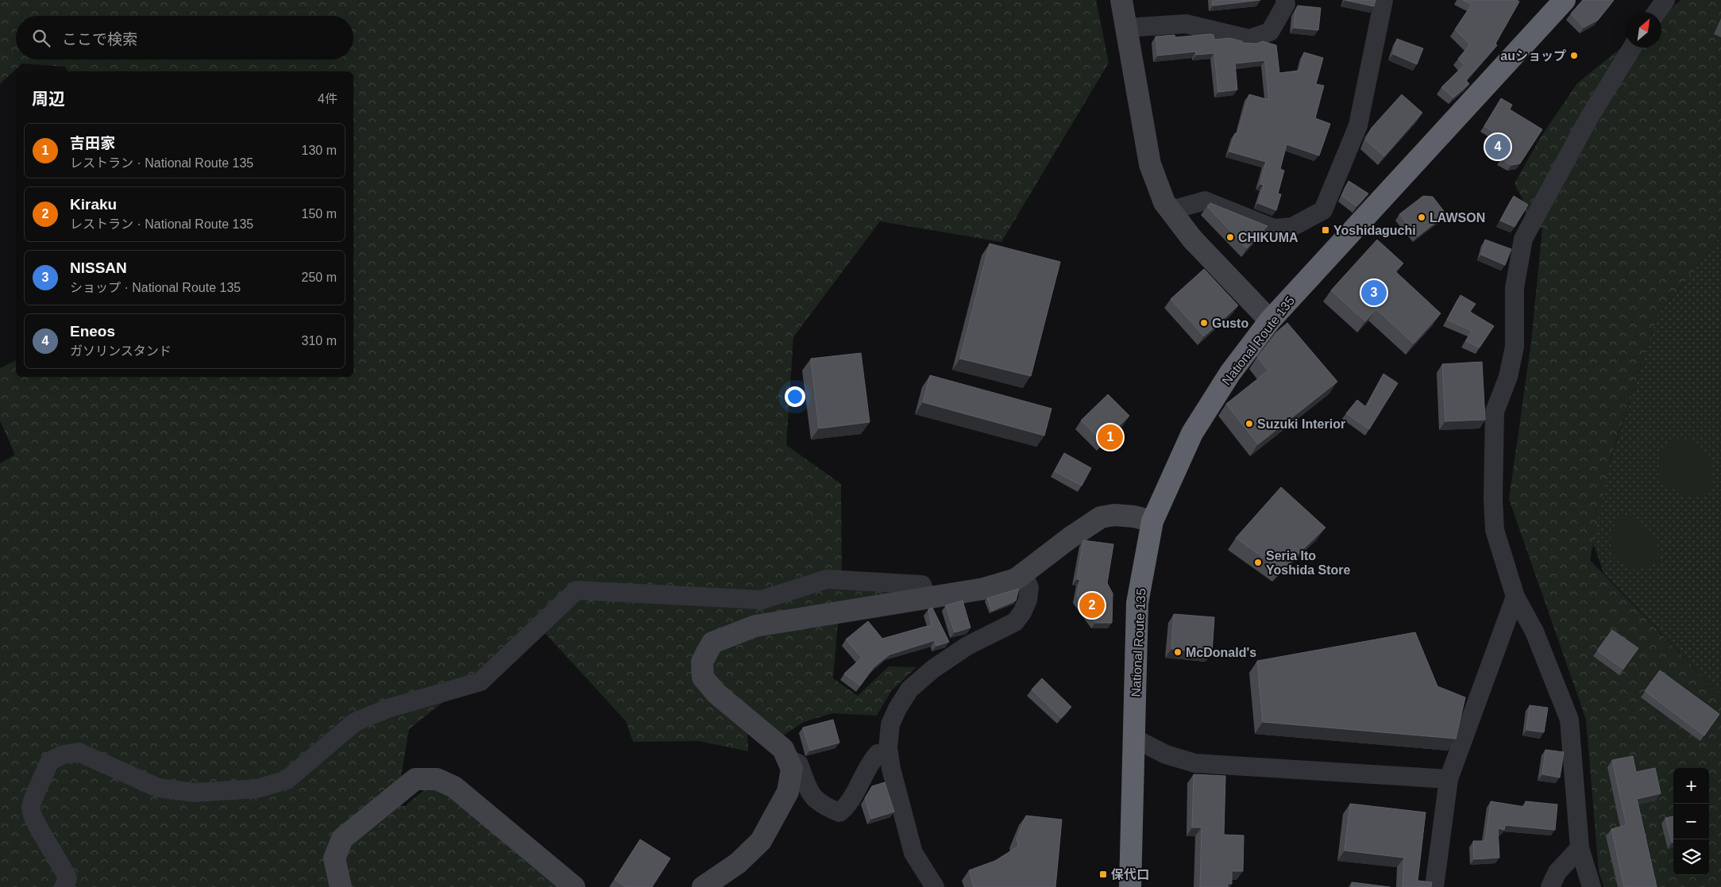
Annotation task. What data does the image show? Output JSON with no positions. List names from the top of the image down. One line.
{"streets":{"highway":["National Route 135"]},"places":{"other":["auショップ","LAWSON","CHIKUMA","Gusto","Suzuki Interior","Seria Ito Yoshida Store","McDonald's"],"transit":["Yoshidaguchi","保代口"]},"north":"top right","page":{"search":"ここで検索","heading":["周辺","4件"],"list":[{"mark":"1","name":"吉田家","note":"レストラン · National Route 135","value":"130 m"},{"mark":"2","name":"Kiraku","note":"レストラン · National Route 135","value":"150 m"},{"mark":"3","name":"NISSAN","note":"ショップ · National Route 135","value":"250 m"},{"mark":"4","name":"Eneos","note":"ガソリンスタンド","value":"310 m"}],"pins":["4","3","1","2"],"map_buttons":["+","−"]}}
